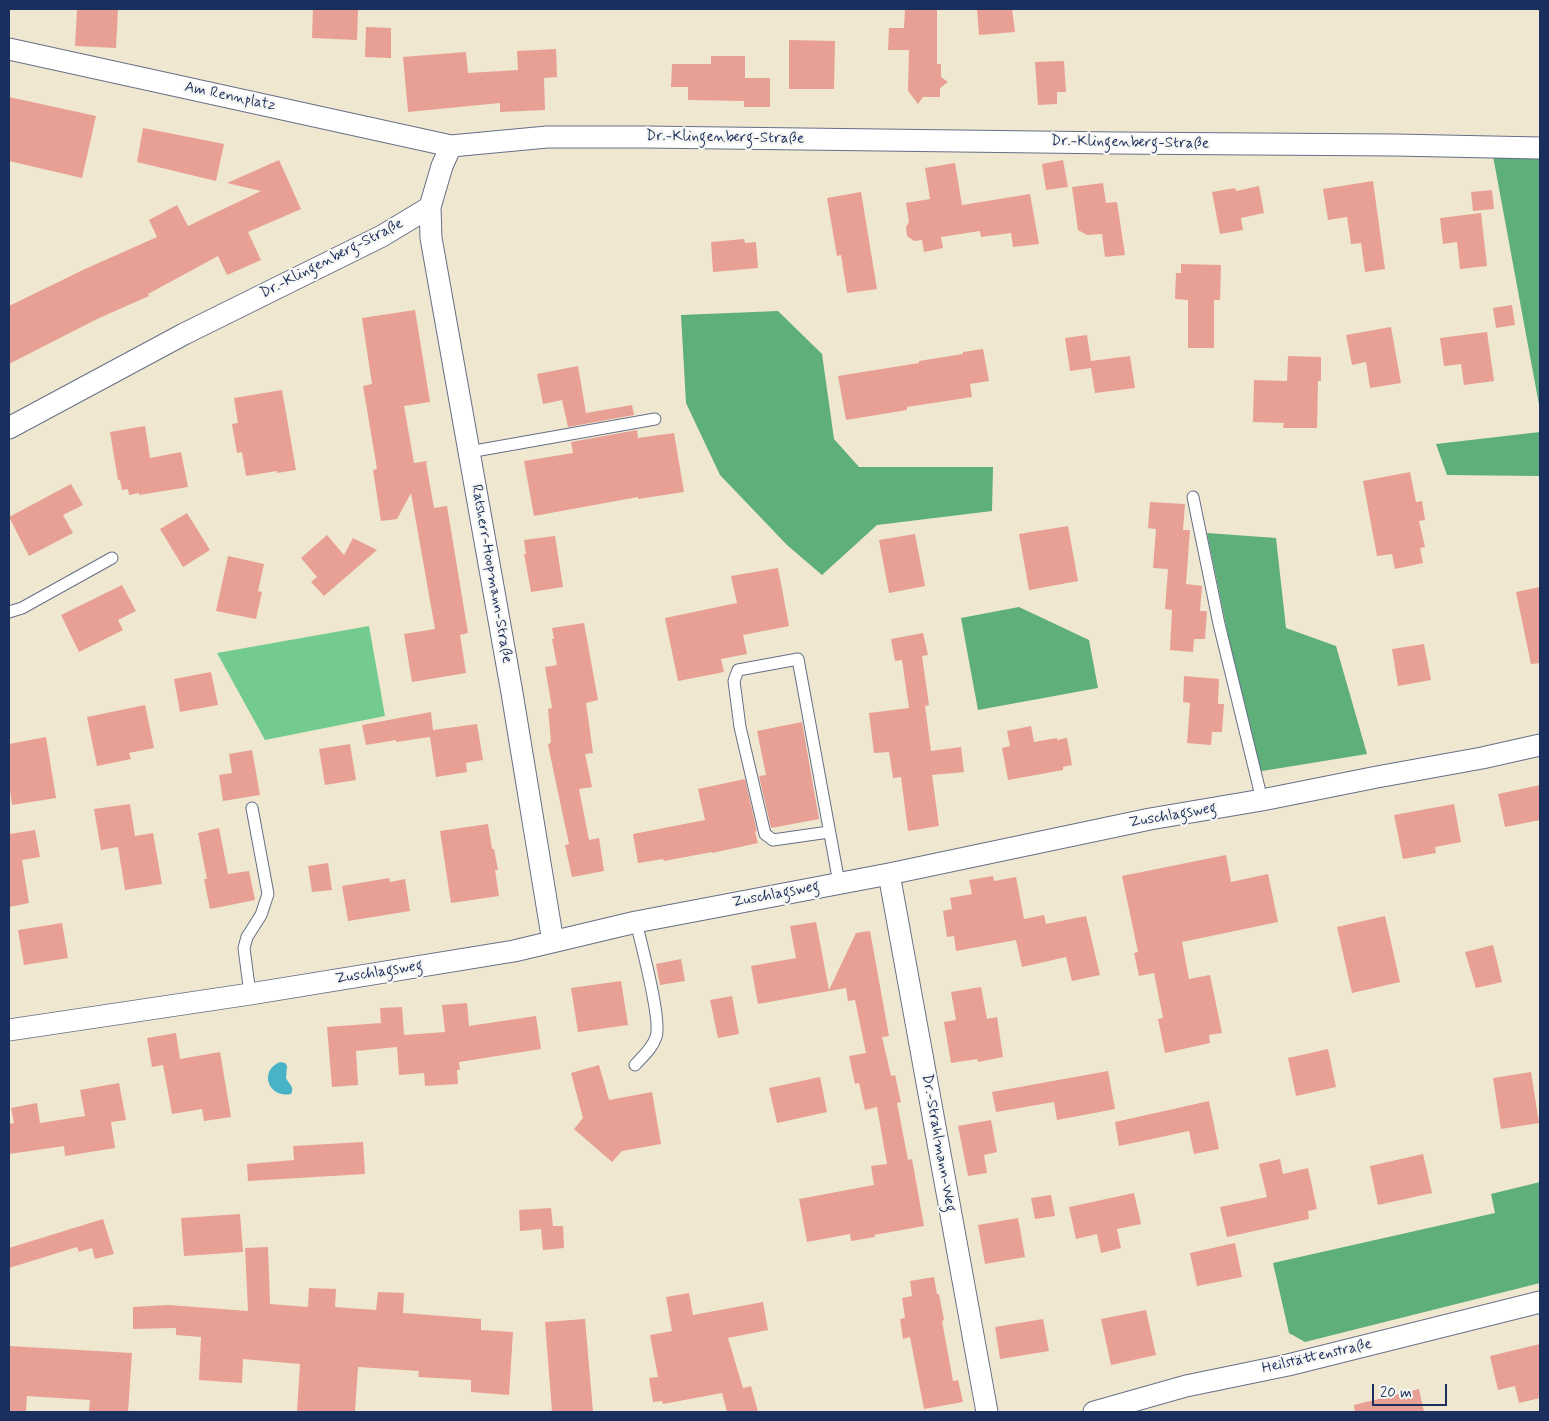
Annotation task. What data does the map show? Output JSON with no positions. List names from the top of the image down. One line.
{"streets":{"street":["Am Rennplatz","Dr.-Klingenberg-Straße","Ratsherr-Hoopmann-Straße","Zuschlagsweg","Dr.-Strahlmann-Weg","Heilstättenstraße"]},"crossings":[["Am Rennplatz","Dr.-Klingenberg-Straße"],["Dr.-Klingenberg-Straße","Ratsherr-Hoopmann-Straße"],["Ratsherr-Hoopmann-Straße","Zuschlagsweg"],["Zuschlagsweg","Dr.-Strahlmann-Weg"]],"scale_bar":"20 m"}
